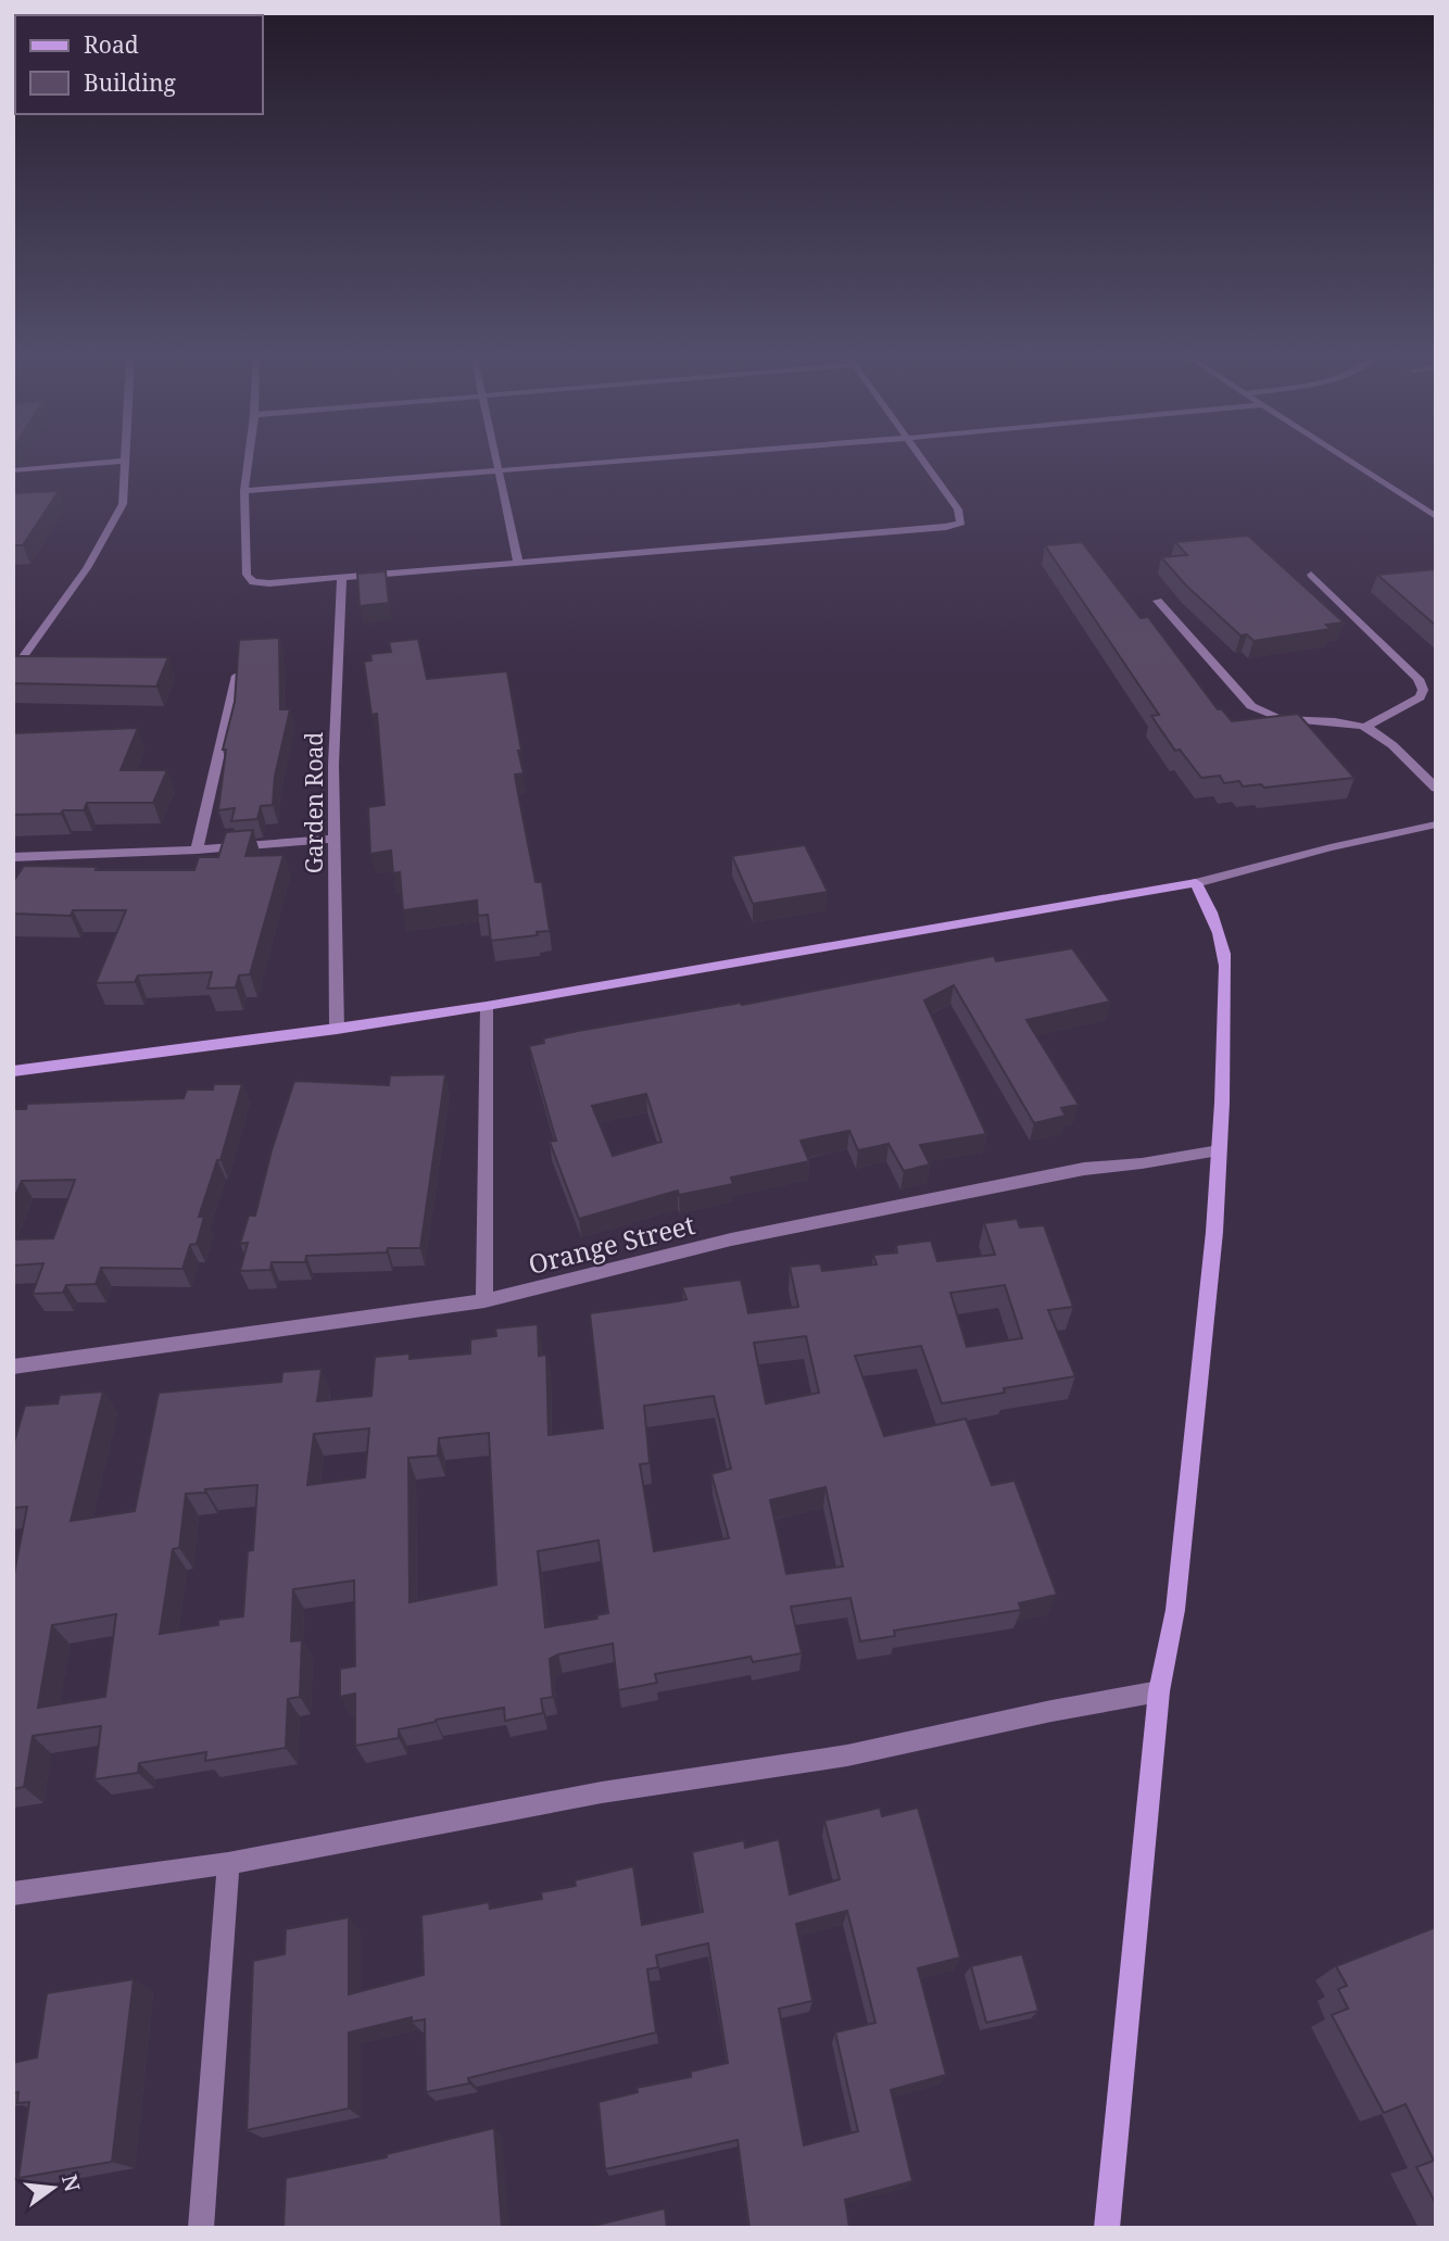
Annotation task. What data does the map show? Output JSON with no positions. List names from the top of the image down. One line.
{"streets":{"street":["Garden Road","Orange Street"]},"legend":["Road","Building"],"north":"right"}
